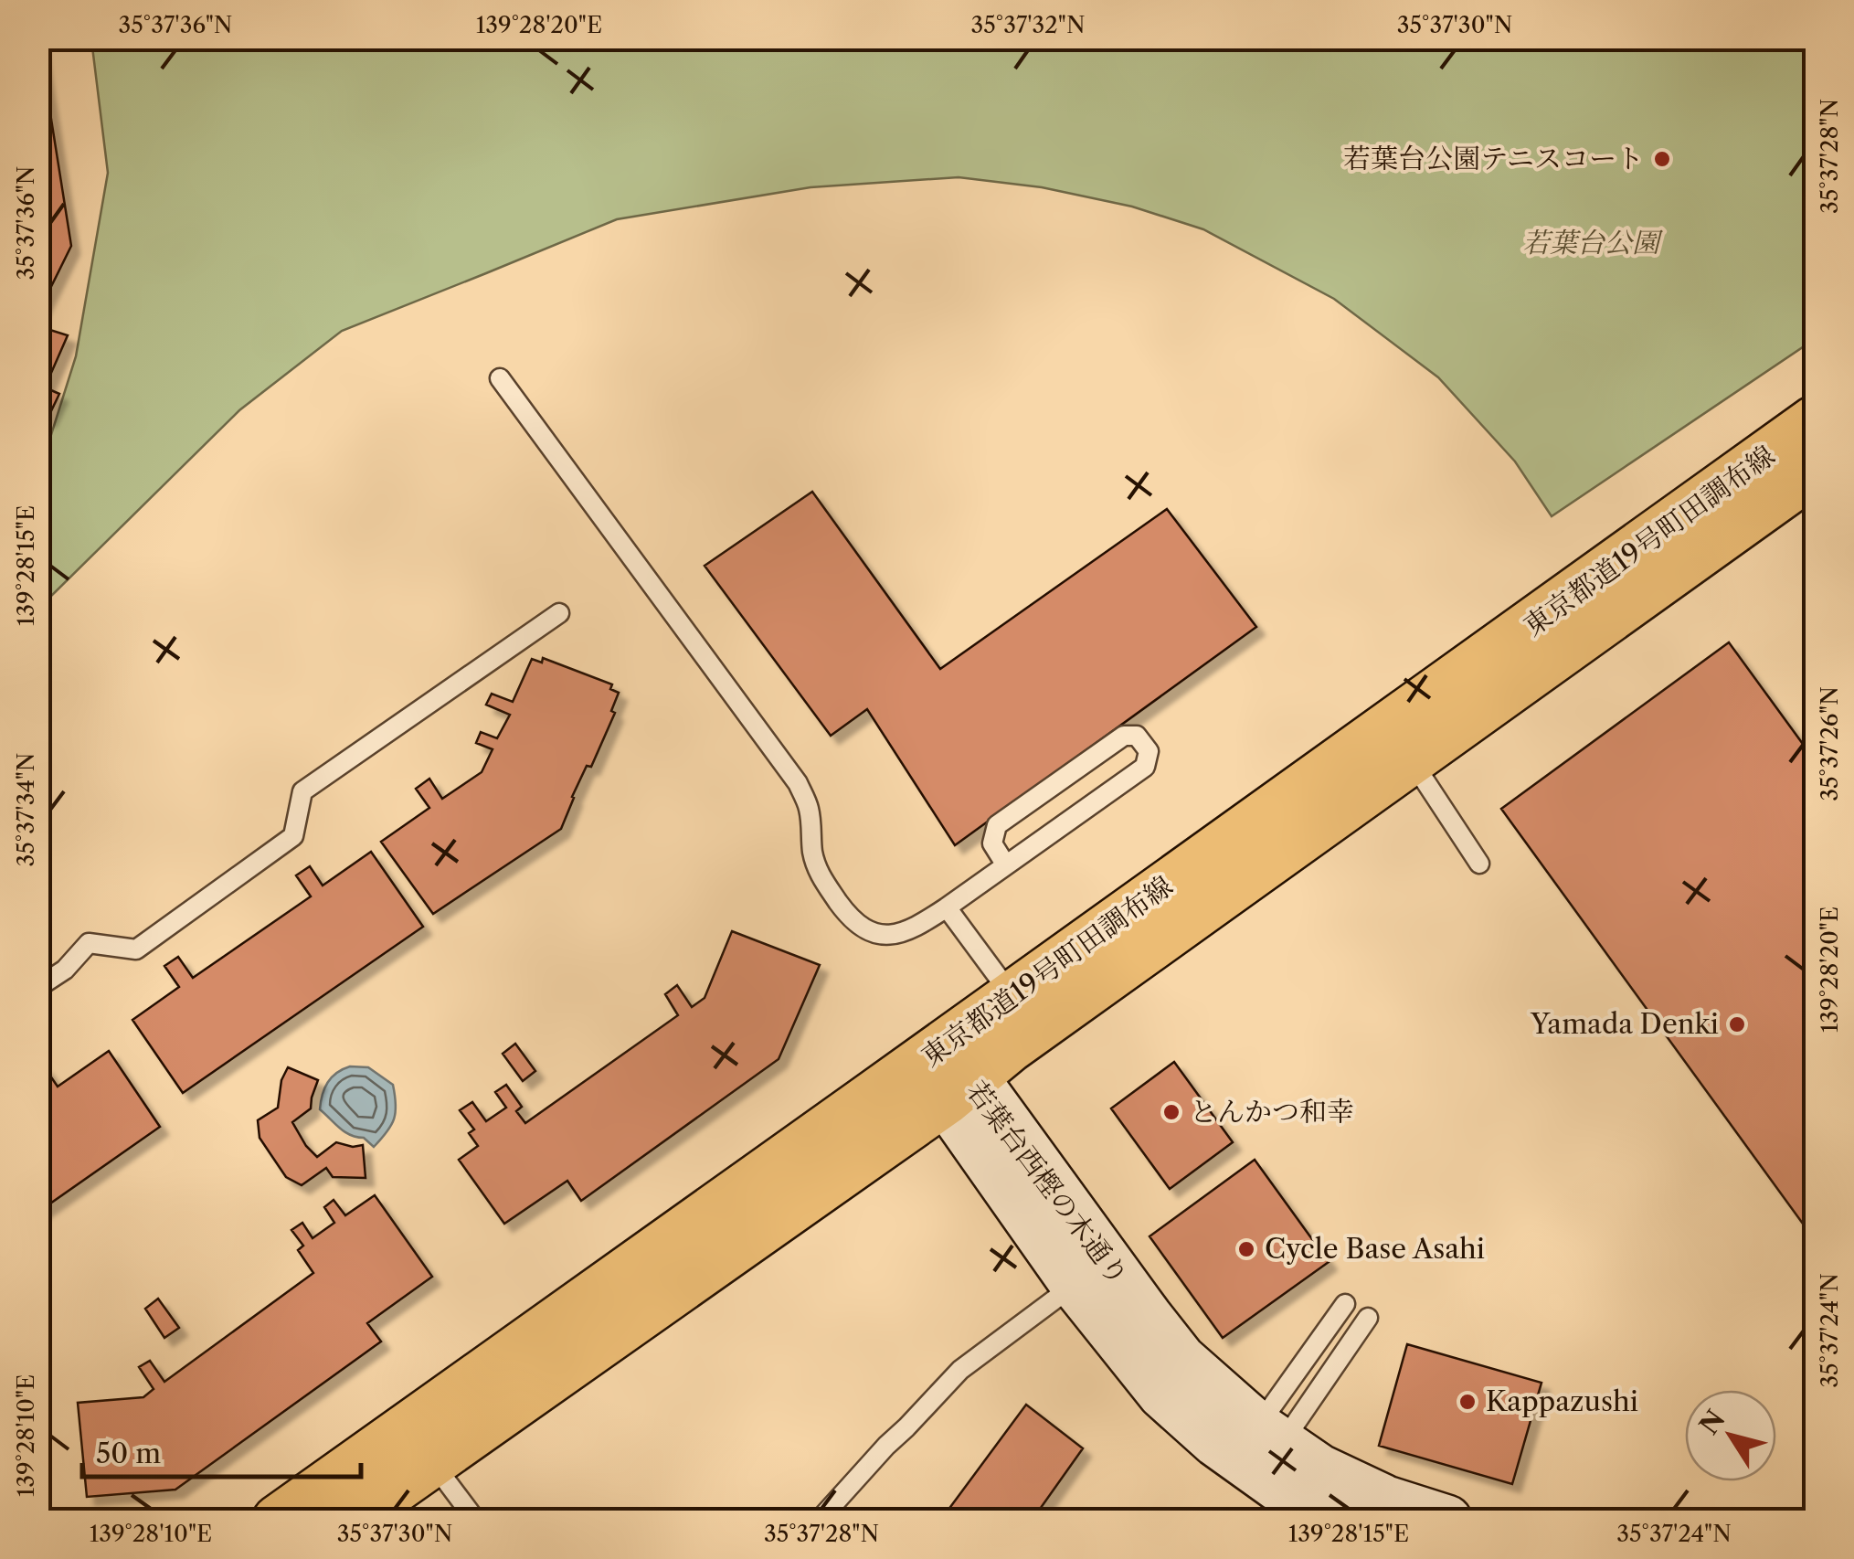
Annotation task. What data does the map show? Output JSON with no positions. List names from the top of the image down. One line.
{"streets":{"main road":["東京都道19号町田調布線"],"street":["若葉台西樫の木通り"]},"crossings":[["東京都道19号町田調布線","若葉台西樫の木通り"]],"parks":["若葉台公園"],"places":["若葉台公園テニスコート","Yamada Denki","とんかつ和幸","Cycle Base Asahi","Kappazushi"],"scale_bar":"50 m","north":"top left","coordinates":["35°37'36\"N","139°28'20\"E","35°37'32\"N","35°37'30\"N","35°37'28\"N","139°28'15\"E","35°37'26\"N","35°37'34\"N","35°37'24\"N","139°28'10\"E"]}
